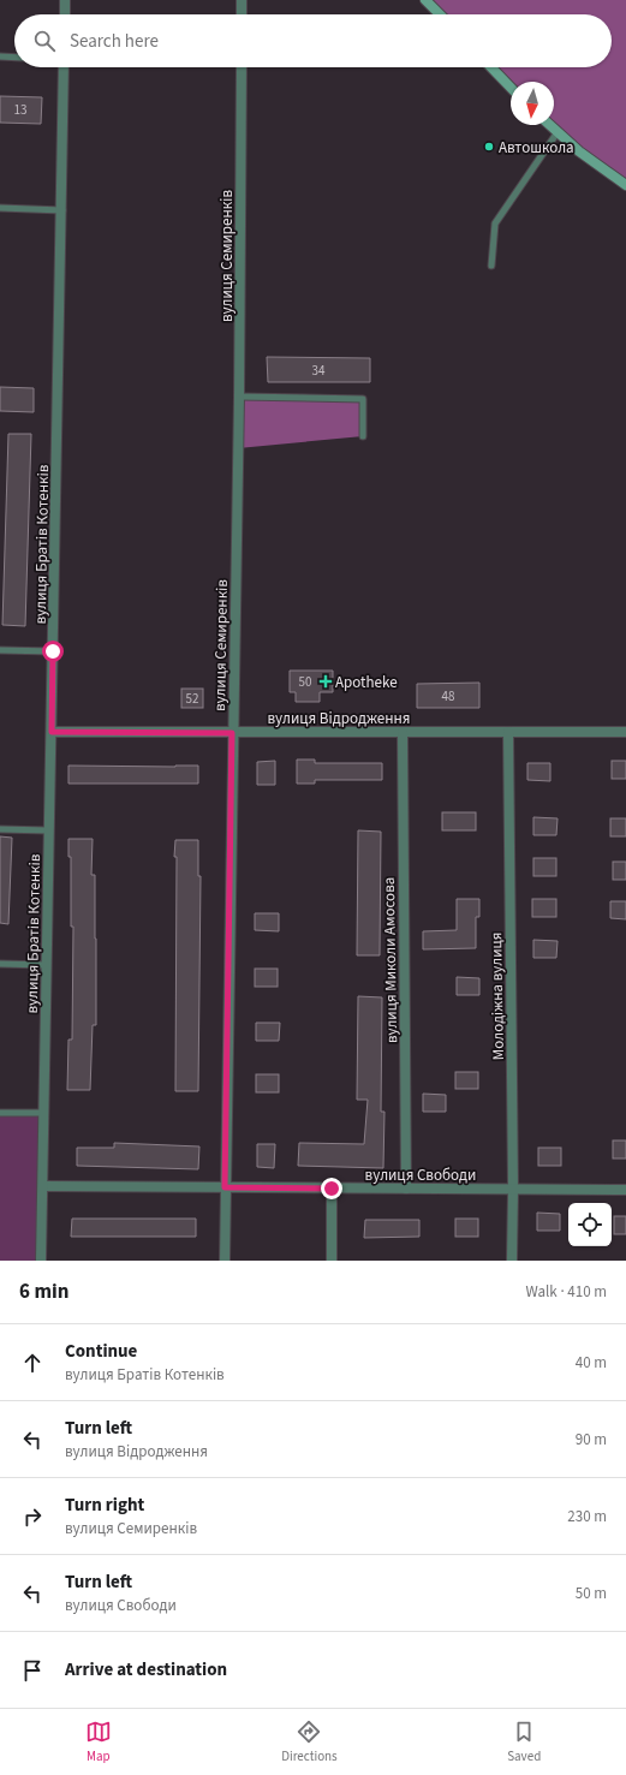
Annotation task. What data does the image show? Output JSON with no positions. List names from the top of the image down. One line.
{"streets":{"street":["вулиця Семиренків","вулиця Братів Котенків","вулиця Відродження","вулиця Миколи Амосова","Молодіжна вулиця","вулиця Свободи"]},"crossings":[["вулиця Семиренків","вулиця Відродження"],["вулиця Семиренків","вулиця Свободи"],["вулиця Братів Котенків","вулиця Відродження"],["вулиця Братів Котенків","вулиця Свободи"],["вулиця Відродження","вулиця Миколи Амосова"],["вулиця Відродження","Молодіжна вулиця"],["вулиця Миколи Амосова","вулиця Свободи"],["Молодіжна вулиця","вулиця Свободи"]],"places":{"other":["Автошкола"],"health":["Apotheke"]},"house_numbers":["13","34","50","48","52"],"north":"bottom","page":{"search":"Search here","heading":["6 min","Walk · 410 m"],"list":[["Continue","вулиця Братів Котенків","40 m"],["Turn left","вулиця Відродження","90 m"],["Turn right","вулиця Семиренків","230 m"],["Turn left","вулиця Свободи","50 m"],"Arrive at destination"],"nav":["Map","Directions","Saved"]}}
